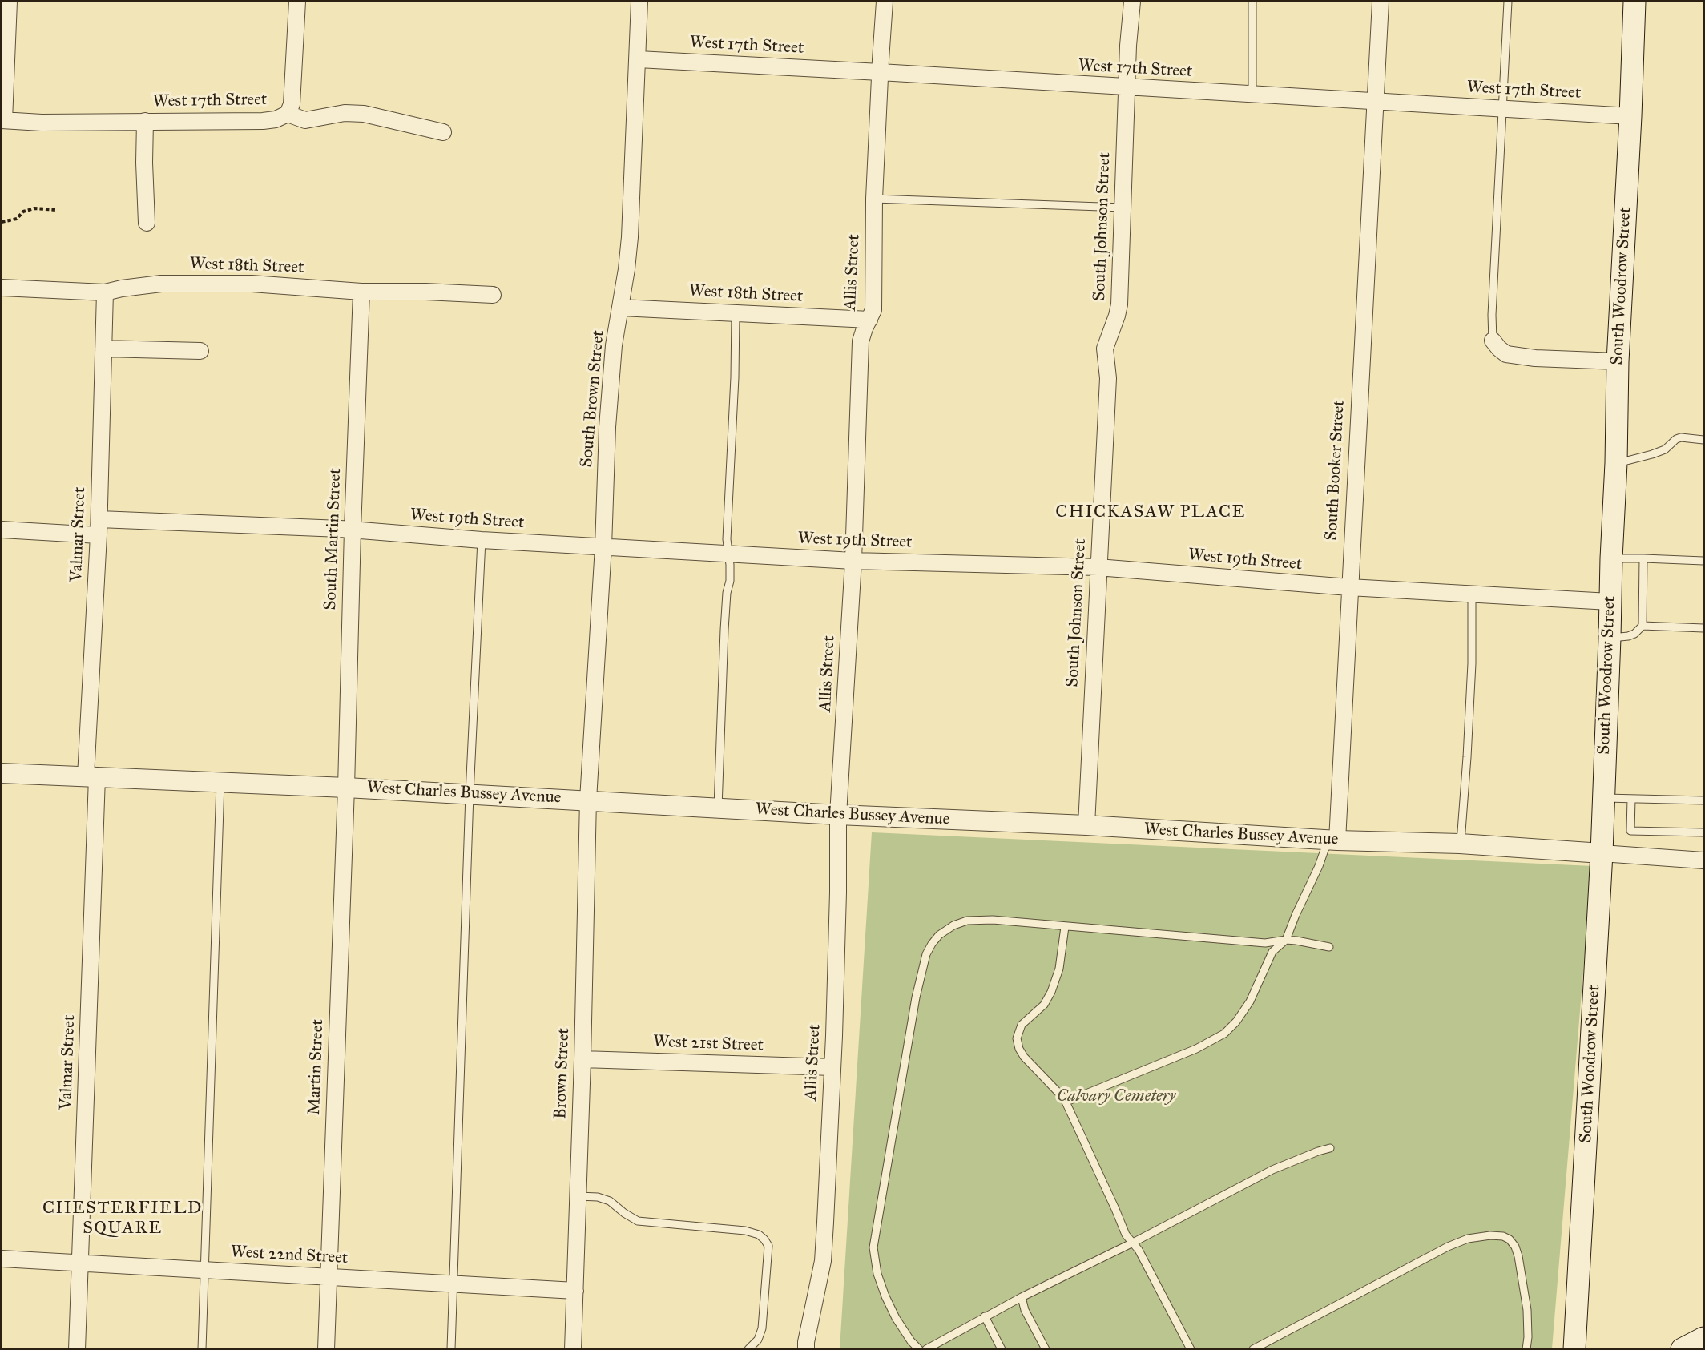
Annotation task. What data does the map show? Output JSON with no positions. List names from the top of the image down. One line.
{"streets":{"main road":["South Woodrow Street"],"street":["West 17th Street","South Johnson Street","West 18th Street","Allis Street","South Brown Street","South Booker Street","West 19th Street","Valmar Street","South Martin Street","West Charles Bussey Avenue","West 21st Street","Martin Street","Brown Street","West 22nd Street"]},"crossings":[["West 17th Street","South Johnson Street"],["West 17th Street","Allis Street"],["West 17th Street","South Woodrow Street"],["West 17th Street","South Brown Street"],["West 17th Street","South Booker Street"],["South Johnson Street","West 19th Street"],["South Johnson Street","West Charles Bussey Avenue"],["West 18th Street","Allis Street"],["West 18th Street","South Brown Street"],["West 18th Street","Valmar Street"],["West 18th Street","South Martin Street"],["Allis Street","West 19th Street"],["Allis Street","West Charles Bussey Avenue"],["Allis Street","West 21st Street"],["South Woodrow Street","West 19th Street"],["South Woodrow Street","West Charles Bussey Avenue"],["South Brown Street","West 19th Street"],["South Brown Street","West Charles Bussey Avenue"],["South Brown Street","Brown Street"],["South Booker Street","West 19th Street"],["South Booker Street","West Charles Bussey Avenue"],["West 19th Street","Valmar Street"],["West 19th Street","South Martin Street"],["Valmar Street","West Charles Bussey Avenue"],["Valmar Street","West 22nd Street"],["South Martin Street","West Charles Bussey Avenue"],["South Martin Street","Martin Street"],["West Charles Bussey Avenue","Martin Street"],["West Charles Bussey Avenue","Brown Street"],["West 21st Street","Brown Street"],["Martin Street","West 22nd Street"],["Brown Street","West 22nd Street"]],"districts":["CHICKASAW PLACE","CHESTERFIELD SQUARE"],"parks":["Calvary Cemetery"]}
